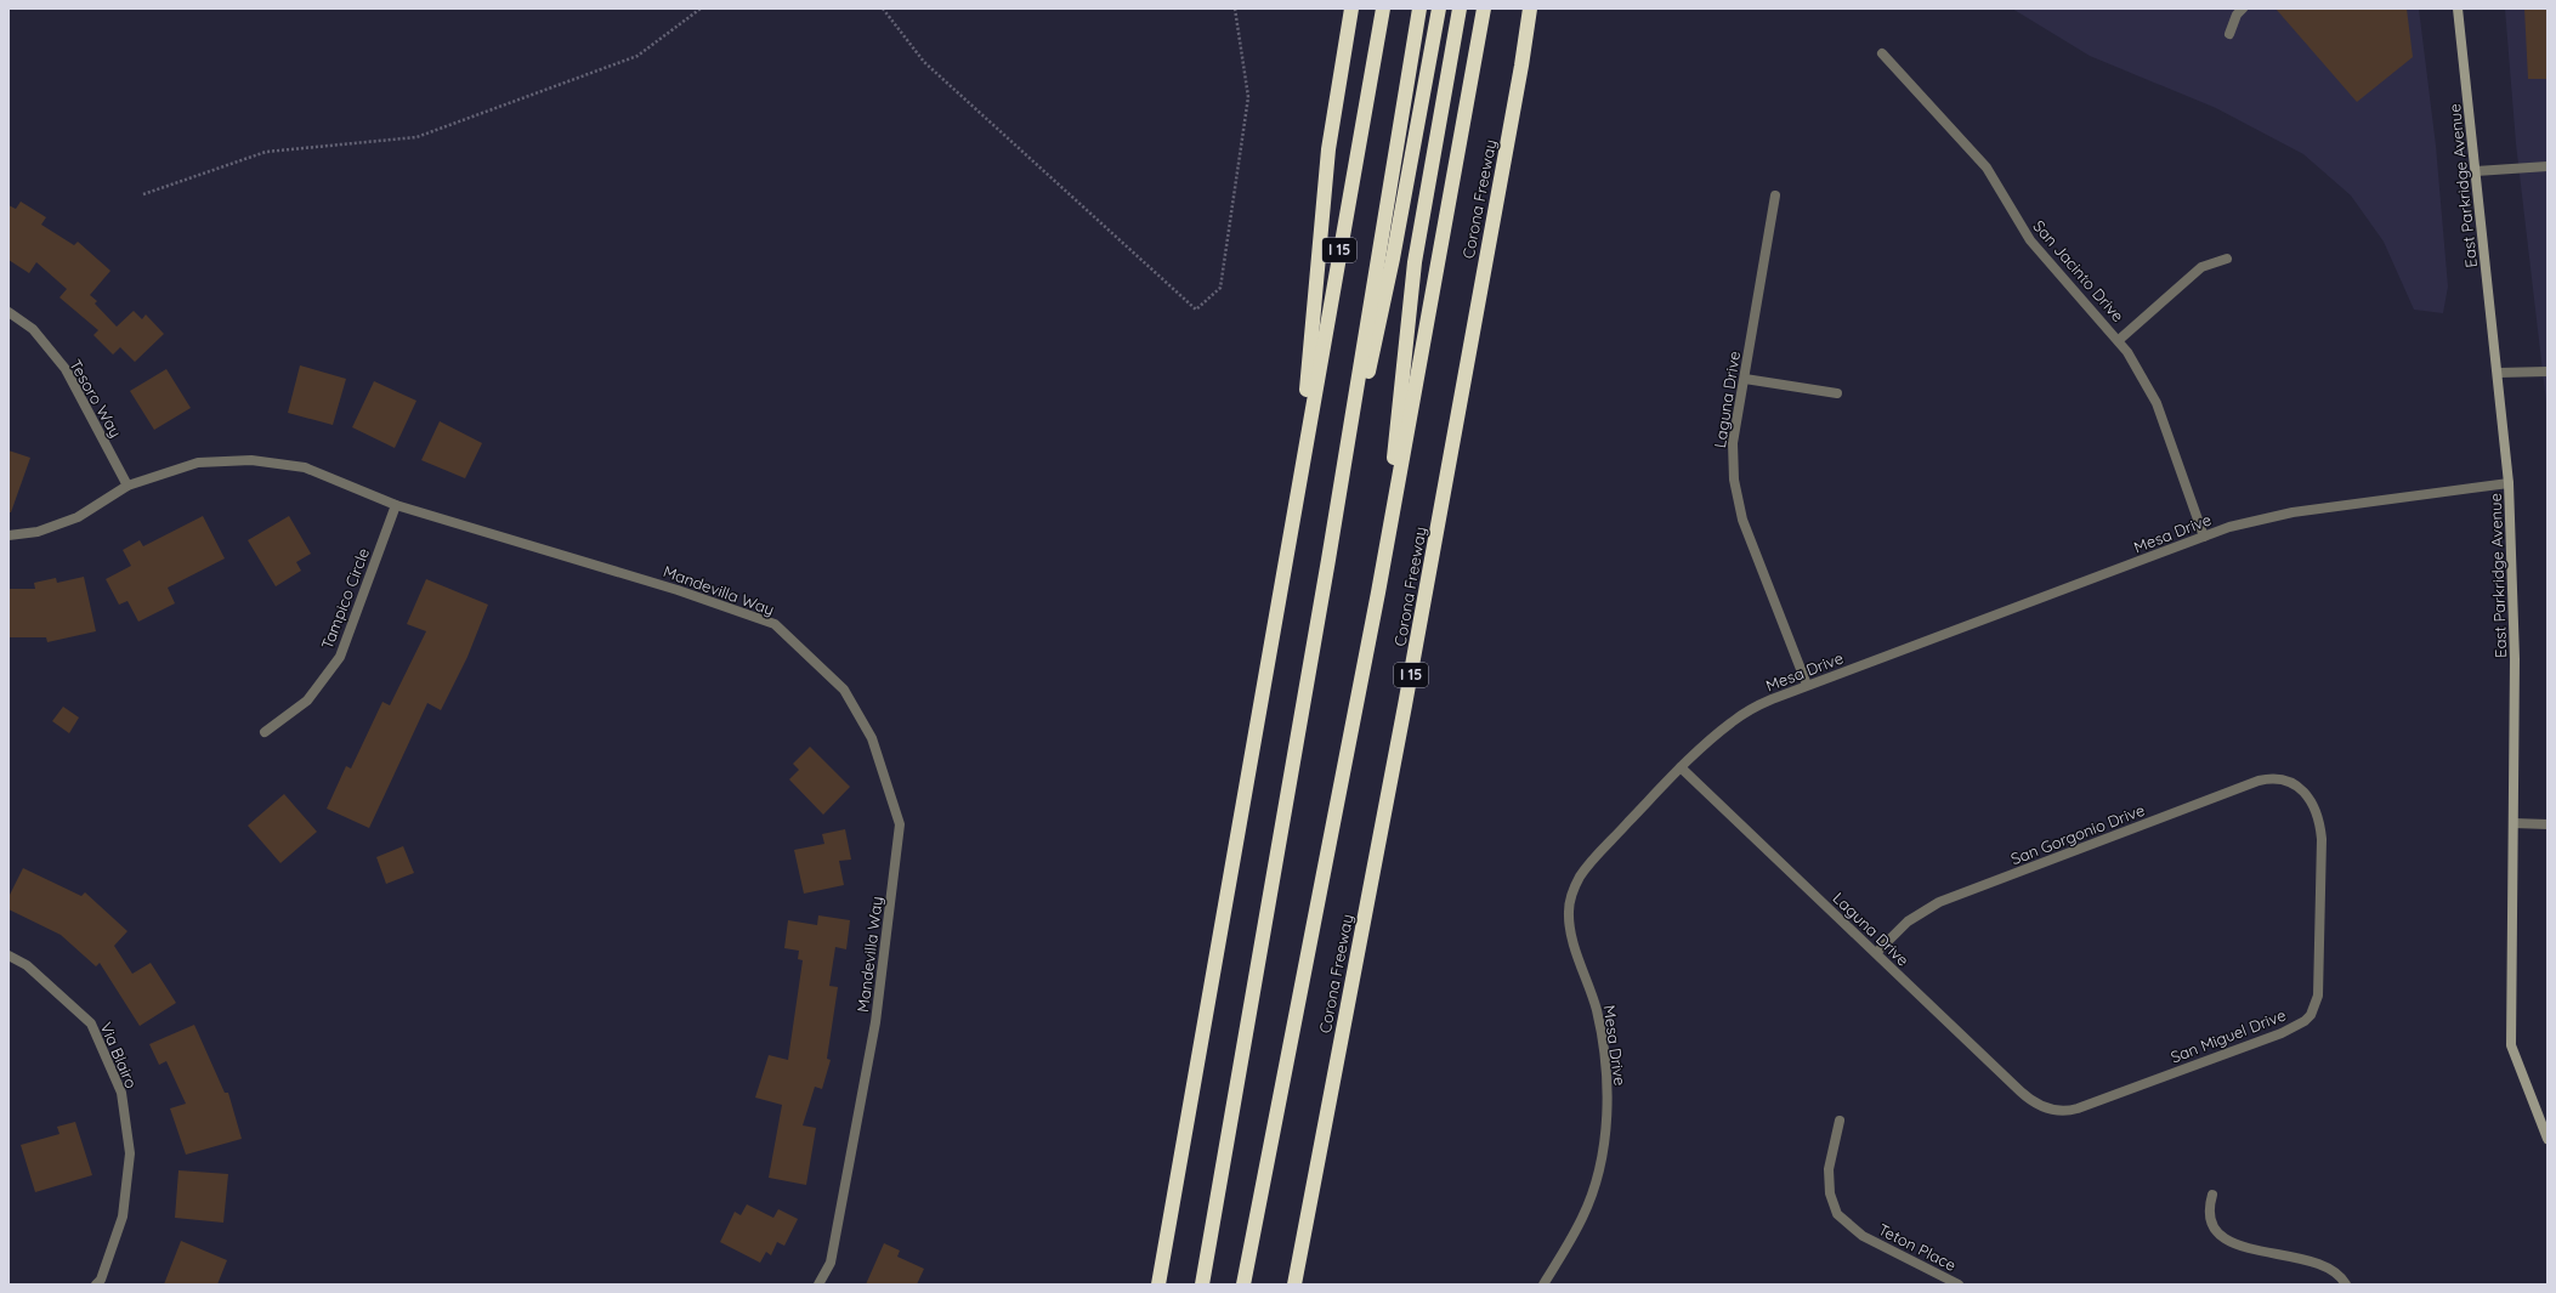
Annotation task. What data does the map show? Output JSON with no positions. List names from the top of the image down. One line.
{"streets":{"highway":["Corona Freeway","I 15"],"main road":["East Parkridge Avenue"],"street":["San Jacinto Drive","Tesoro Way","Laguna Drive","Mesa Drive","Mandevilla Way","Tampico Circle","San Gorgonio Drive","San Miguel Drive","Via Blairo","Teton Place"]},"crossings":[["East Parkridge Avenue","Mesa Drive"],["San Jacinto Drive","Mesa Drive"],["Tesoro Way","Mandevilla Way"],["Laguna Drive","Mesa Drive"],["Laguna Drive","San Gorgonio Drive"],["Laguna Drive","San Miguel Drive"],["Mandevilla Way","Tampico Circle"],["San Gorgonio Drive","San Miguel Drive"]]}
